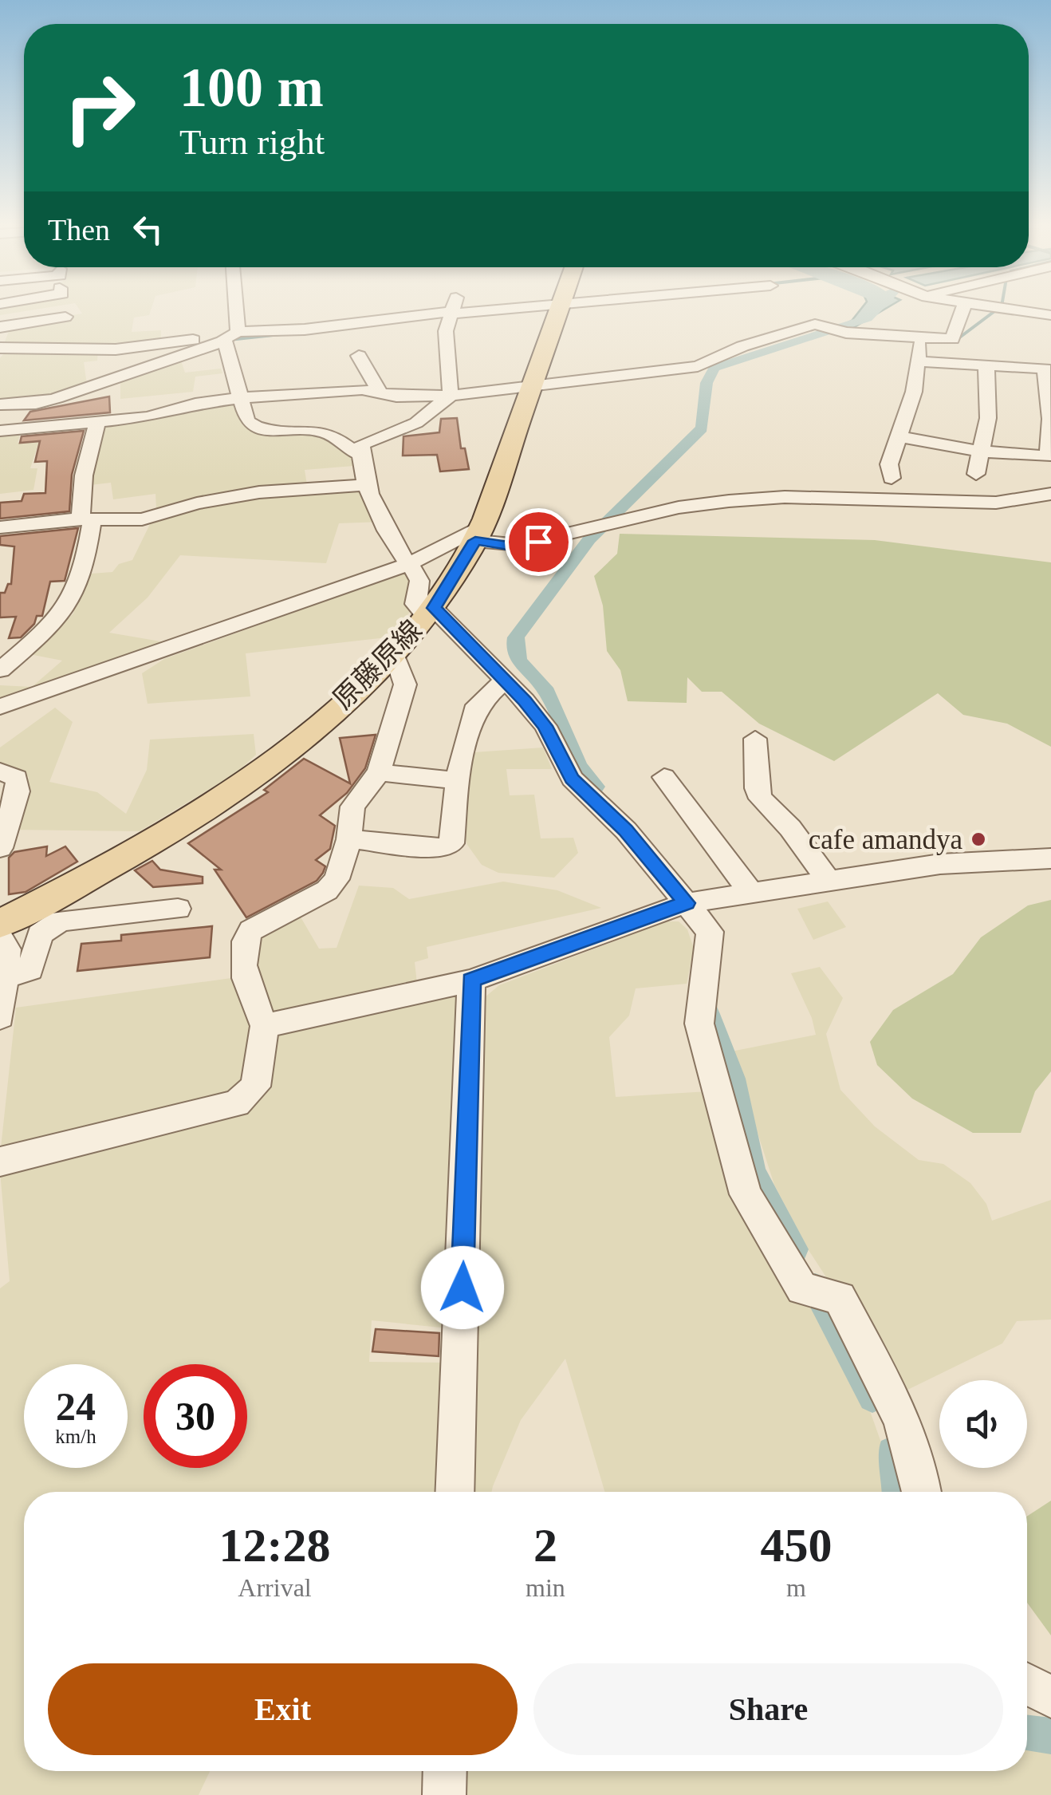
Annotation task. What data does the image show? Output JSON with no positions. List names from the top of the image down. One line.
{"streets":{"main road":["原藤原線"]},"places":["cafe amandya"],"page":{"turn":["100 m","Turn right"],"then":"Then","speed":"24 km/h","limit":"30","eta":["12:28","Arrival","2","min","450","m"],"buttons":["Exit","Share"]}}
